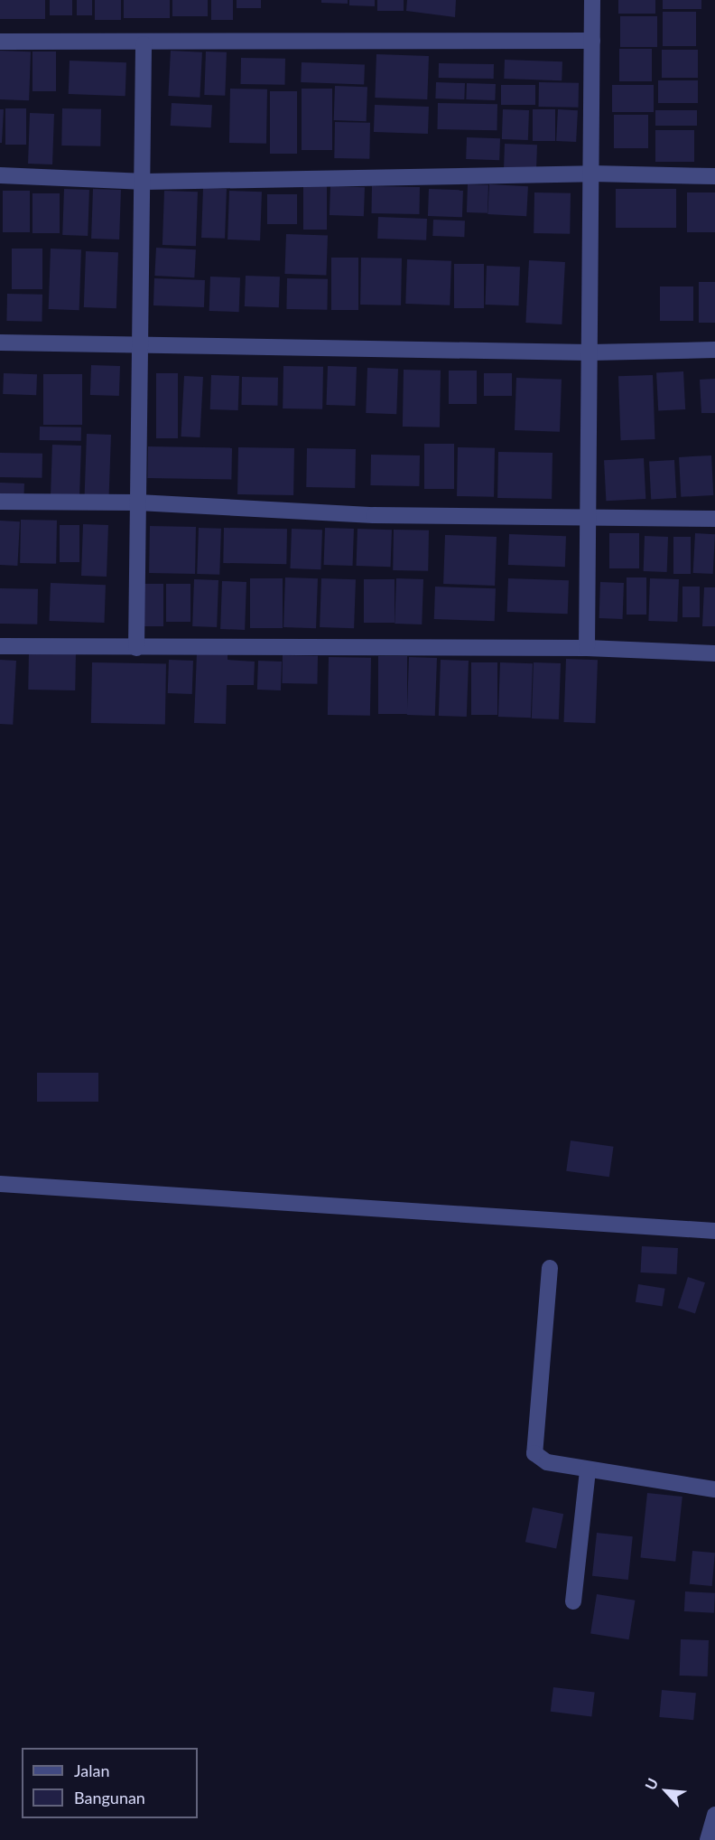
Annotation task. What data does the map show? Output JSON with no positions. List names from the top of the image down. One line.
{"legend":["Jalan","Bangunan"],"north":"top left"}
